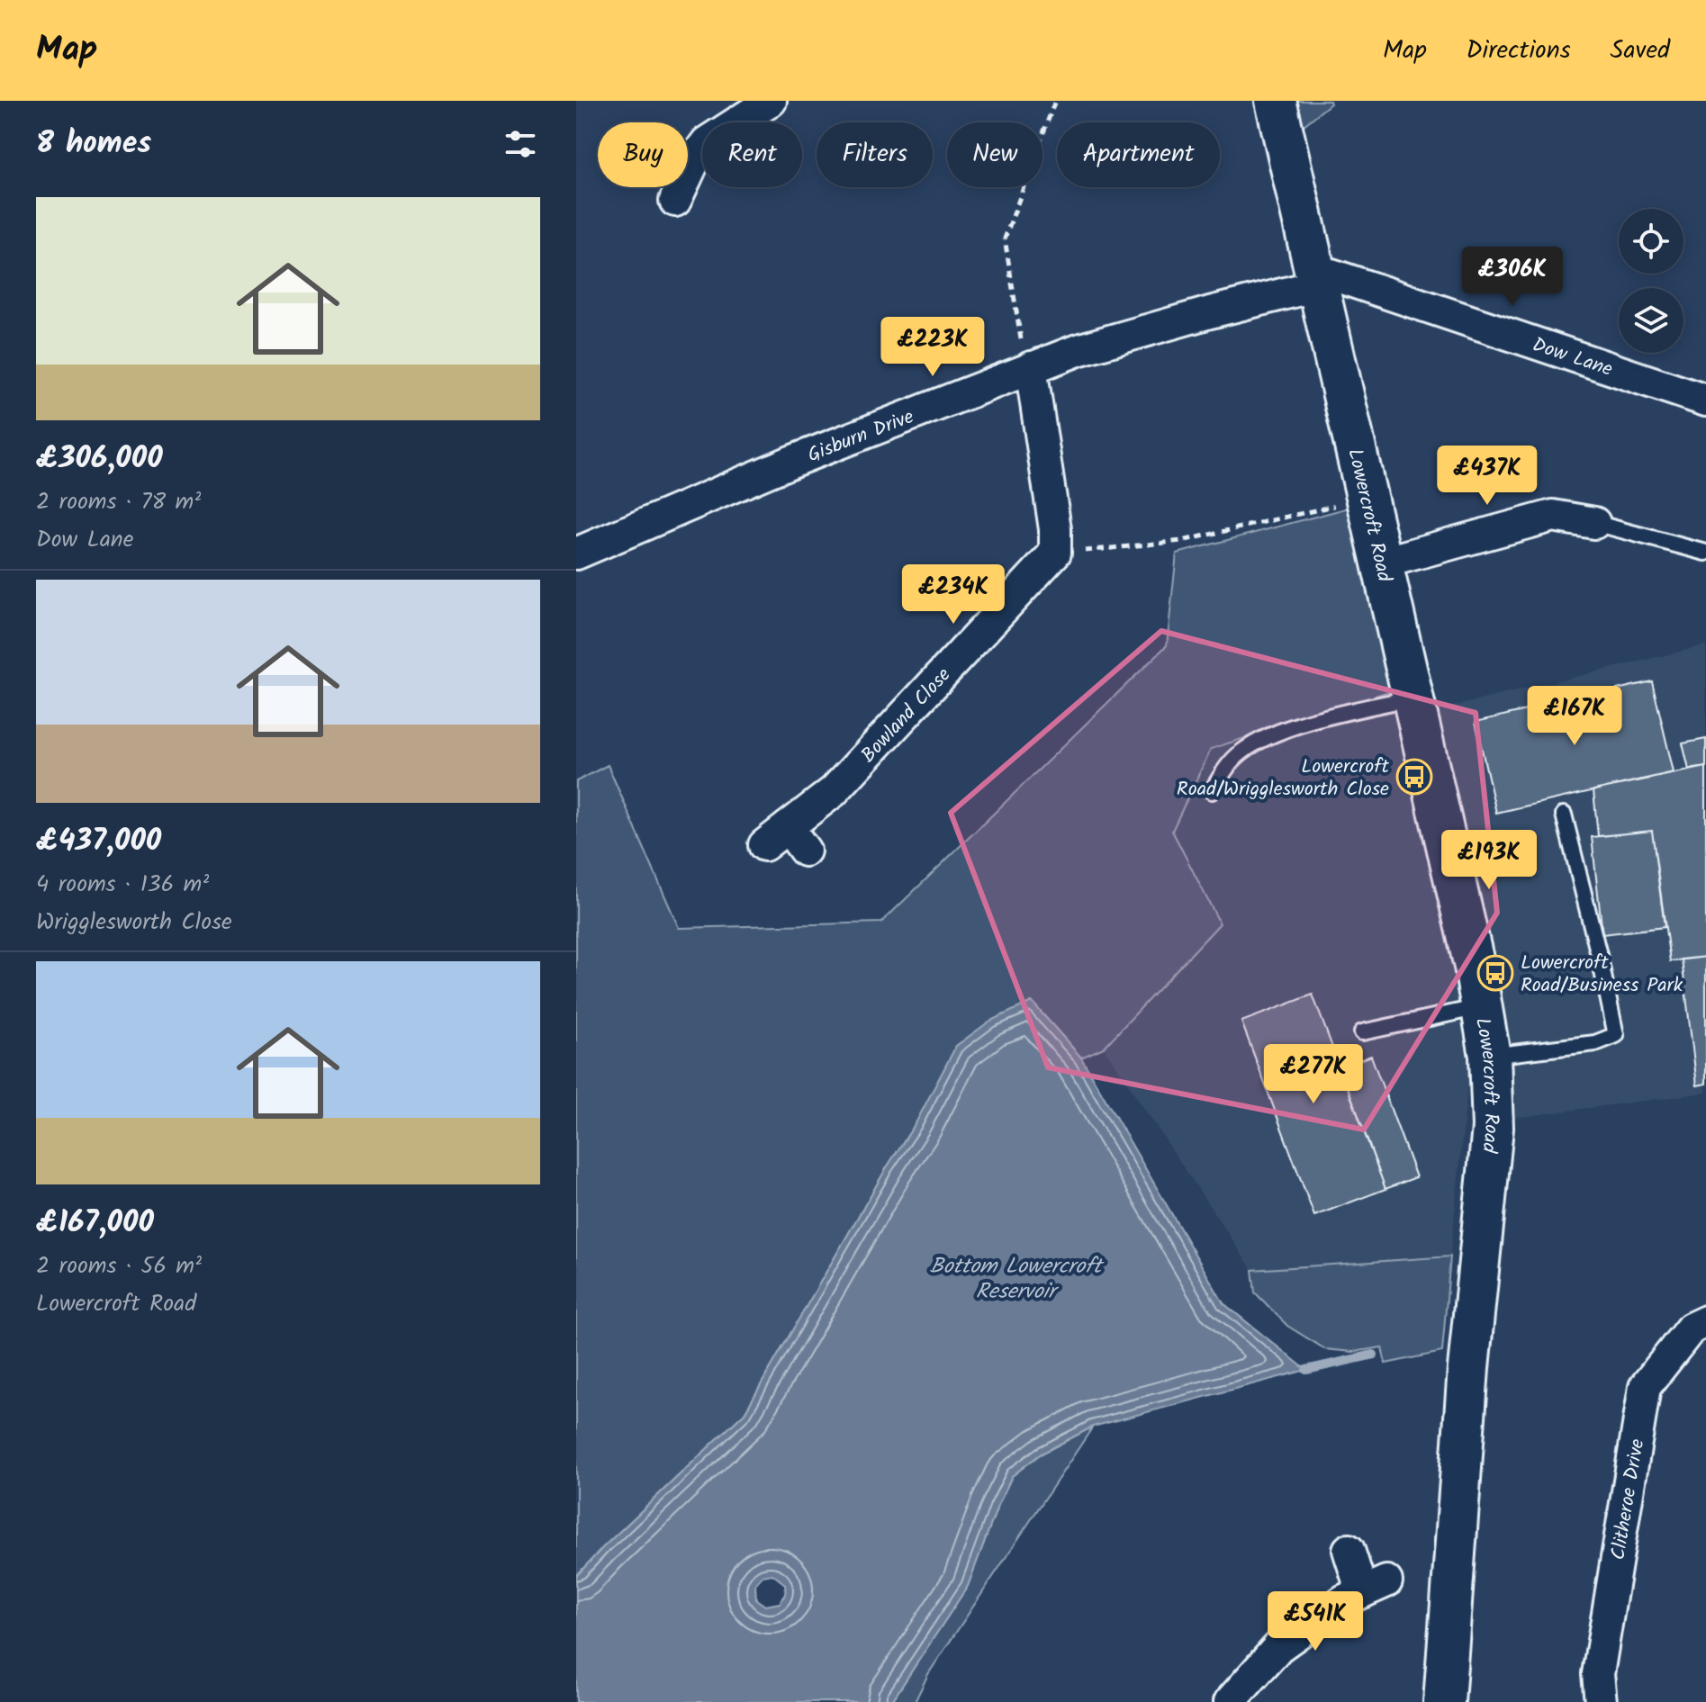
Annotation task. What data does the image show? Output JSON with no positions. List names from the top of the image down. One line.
{"streets":{"street":["Dow Lane","Gisburn Drive","Lowercroft Road","Bowland Close","Clitheroe Drive"]},"crossings":[["Dow Lane","Gisburn Drive"],["Dow Lane","Lowercroft Road"],["Gisburn Drive","Lowercroft Road"]],"water":["Bottom Lowercroft Reservoir"],"places":{"bus stop":["Lowercroft Road/Wrigglesworth Close","Lowercroft Road/Business Park"]},"page":{"header":"Map","nav":["Map","Directions","Saved"],"heading":"8 homes","chip":["Buy","Rent","Filters","New","Apartment"],"list":[{"name":"£306,000","note":"2 rooms · 78 m² · Dow Lane"},{"name":"£437,000","note":"4 rooms · 136 m² · Wrigglesworth Close"},{"name":"£167,000","note":"2 rooms · 56 m² · Lowercroft Road"}],"price":["£306K","£223K","£437K","£234K","£167K","£193K","£277K","£541K"]}}
